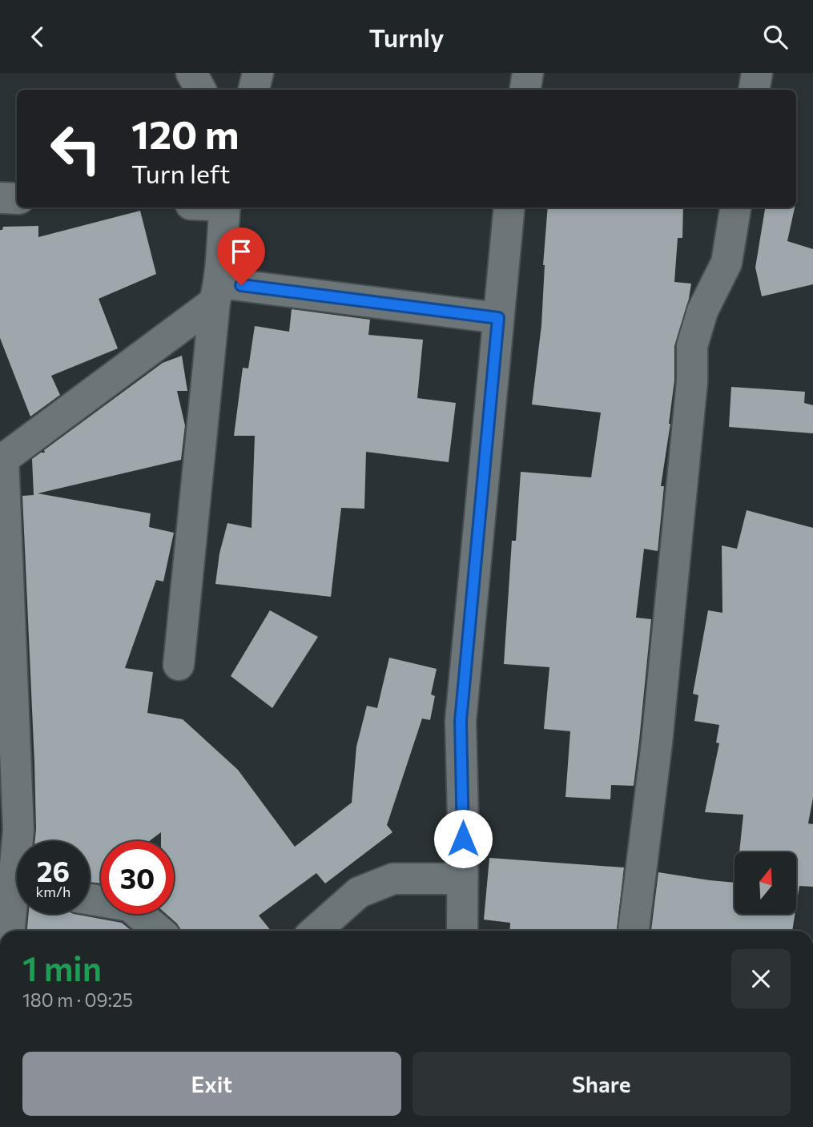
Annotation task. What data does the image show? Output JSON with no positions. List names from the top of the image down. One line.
{"north":"top","page":{"header":"Turnly","turn":["120 m","Turn left"],"speed":"26 km/h","limit":"30","heading":["1 min","180 m · 09:25"],"buttons":["Exit","Share"]}}
